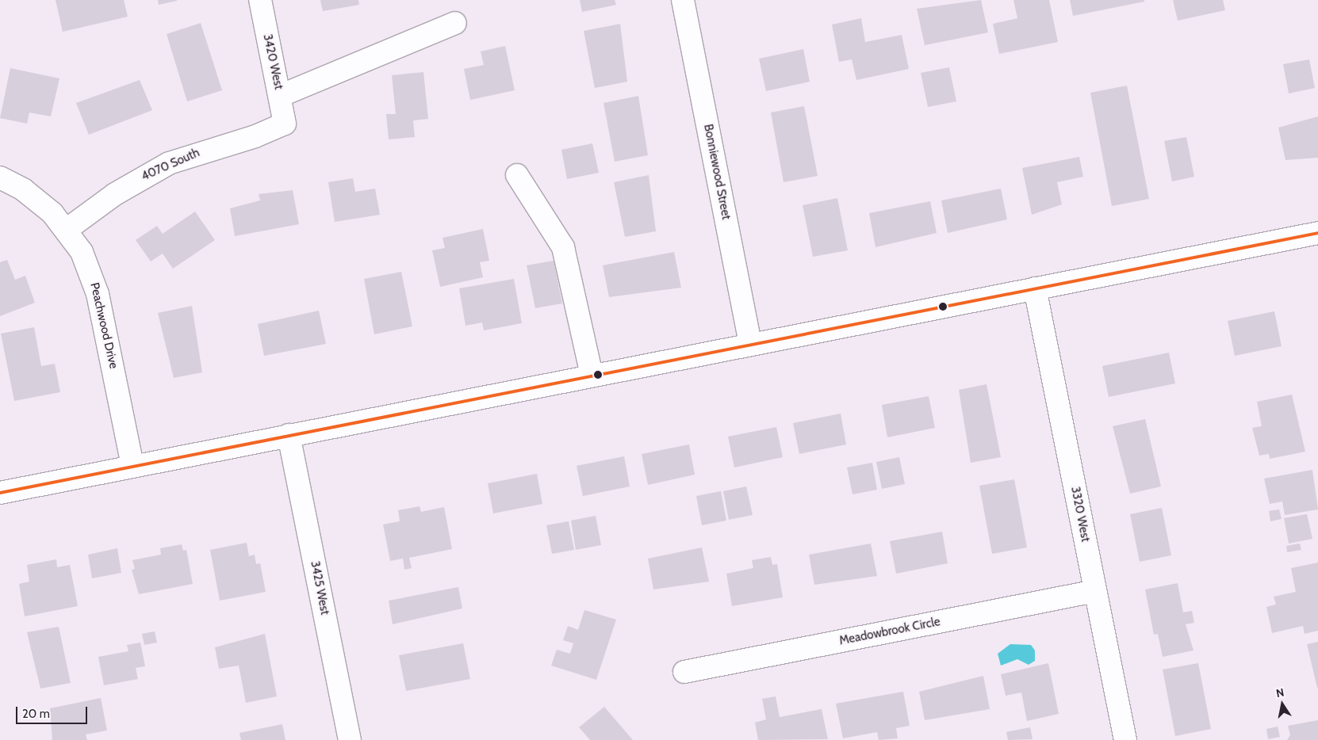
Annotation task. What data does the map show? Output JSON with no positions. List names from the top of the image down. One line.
{"streets":{"street":["3420 West","4070 South","Bonniewood Street","Peachwood Drive","3320 West","3425 West","Meadowbrook Circle"]},"crossings":[["3420 West","4070 South"],["4070 South","Peachwood Drive"],["3320 West","Meadowbrook Circle"]],"scale_bar":"20 m","north":"top"}
